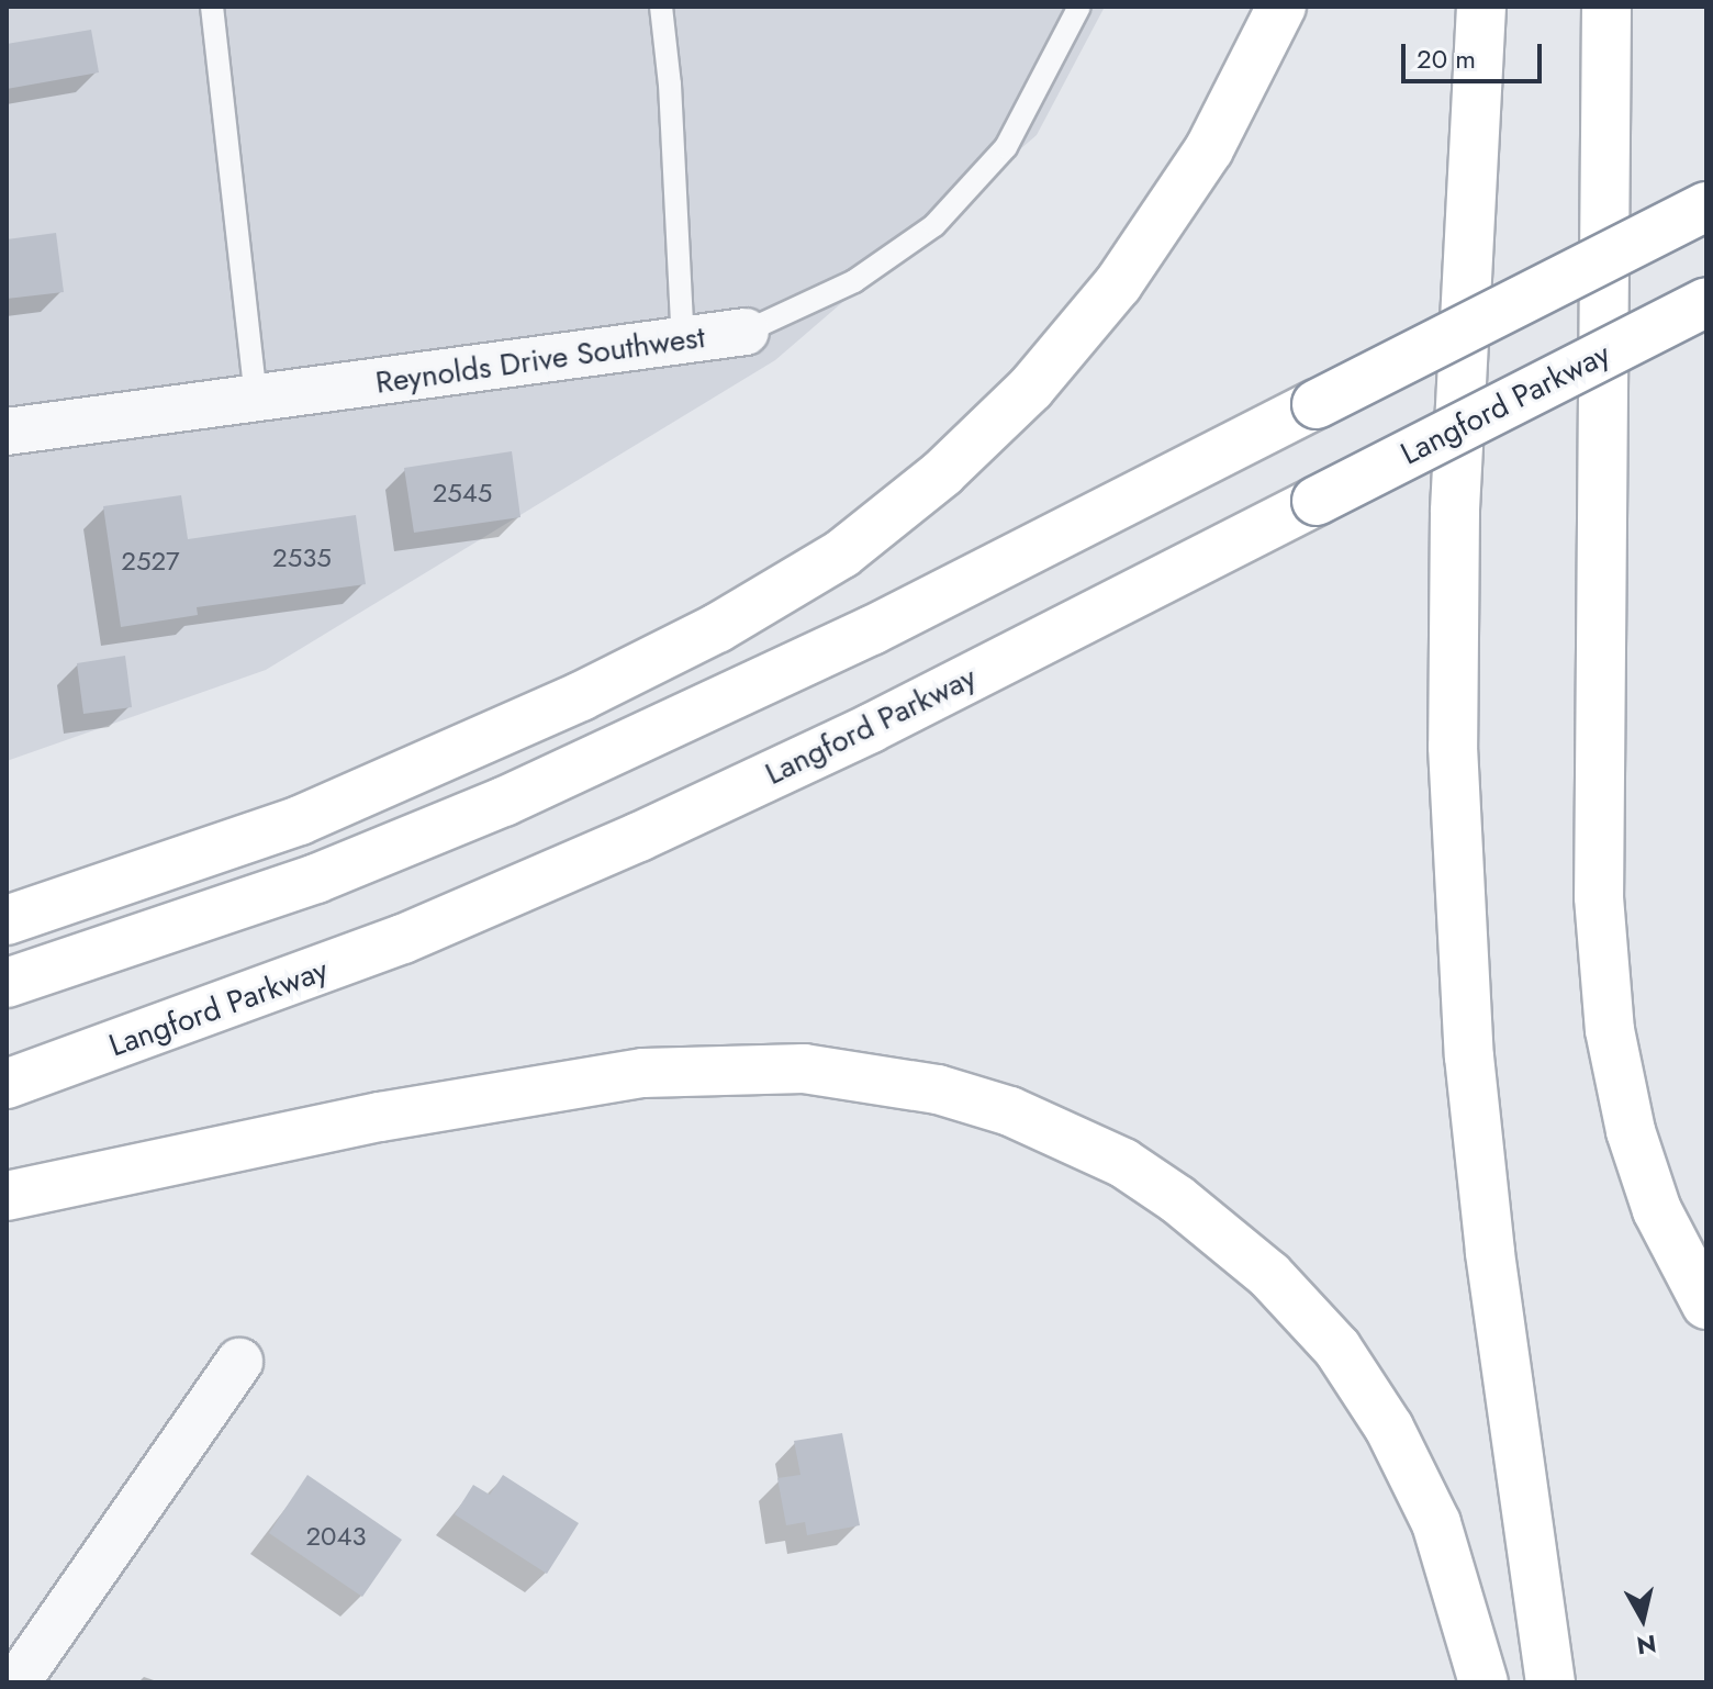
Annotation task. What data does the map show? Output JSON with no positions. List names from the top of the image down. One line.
{"streets":{"highway":["Langford Parkway"],"street":["Reynolds Drive Southwest"]},"house_numbers":["2545","2535","2527","2043"],"scale_bar":"20 m","north":"bottom"}
